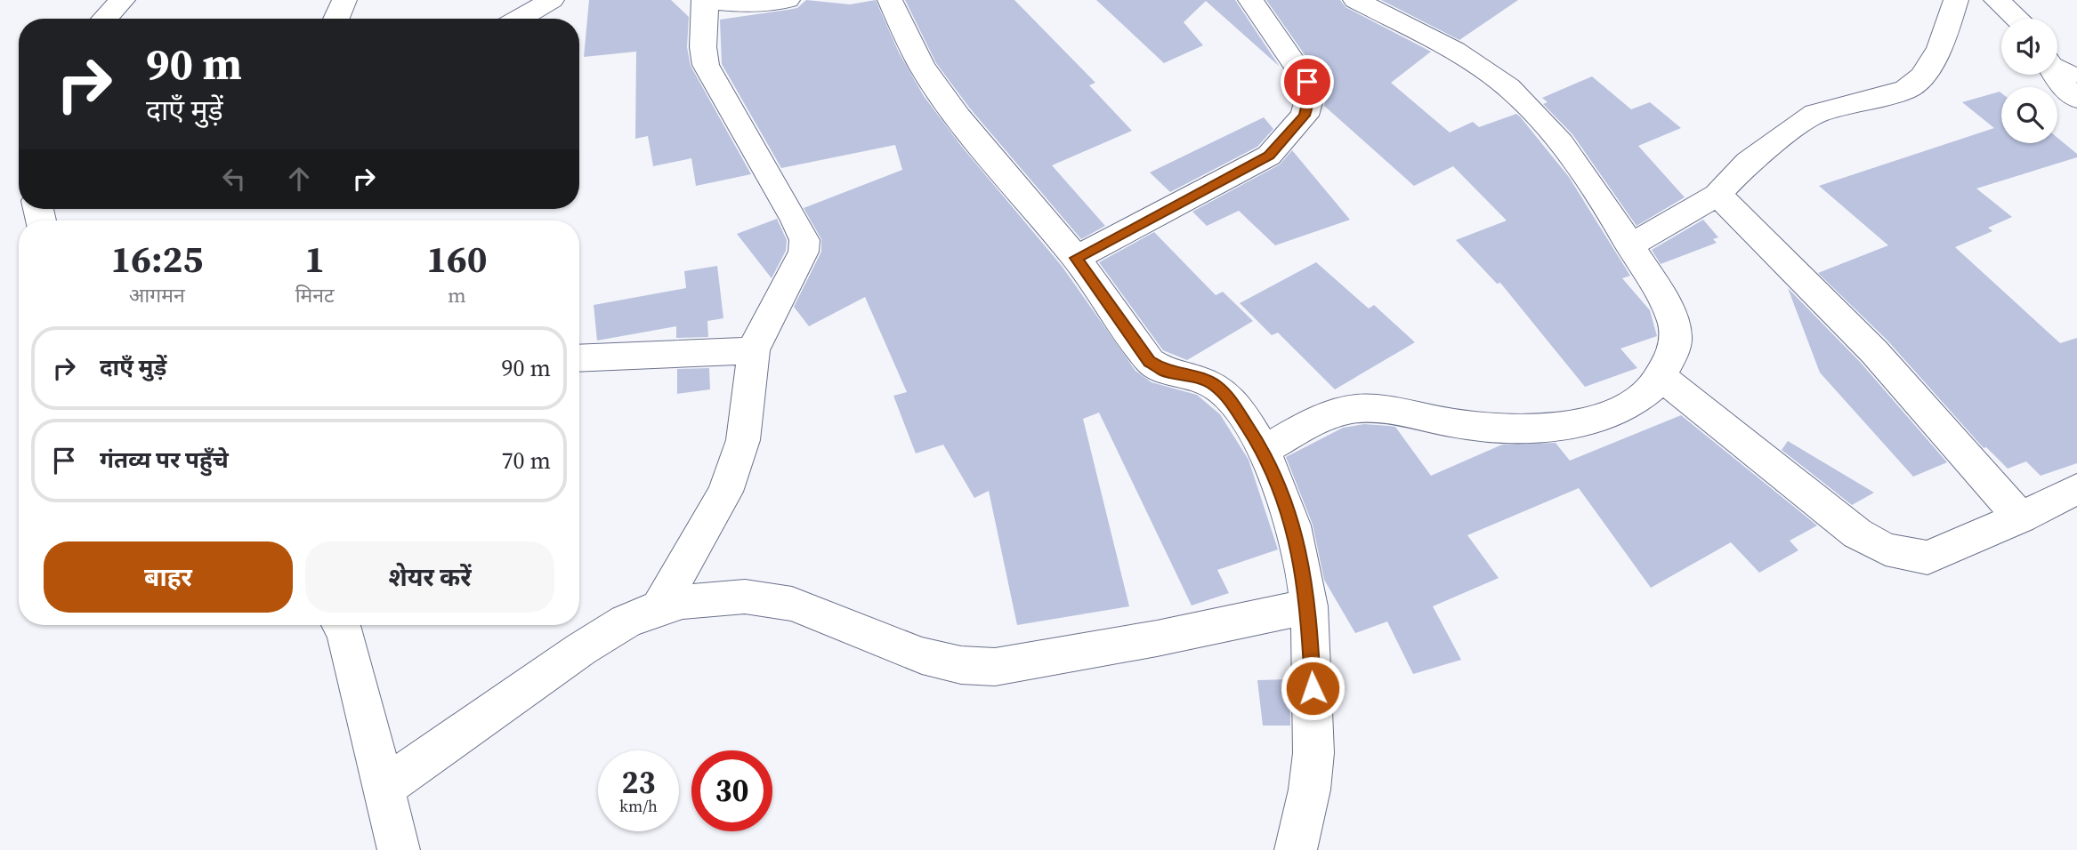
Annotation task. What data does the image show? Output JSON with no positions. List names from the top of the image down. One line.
{"page":{"turn":["90 m","दाएँ मुड़ें"],"eta":["16:25","आगमन","1","मिनट","160","m"],"list":[{"name":"दाएँ मुड़ें","value":"90 m"},{"name":"गंतव्य पर पहुँचे","value":"70 m"}],"buttons":["बाहर","शेयर करें"],"speed":"23 km/h","limit":"30"}}
